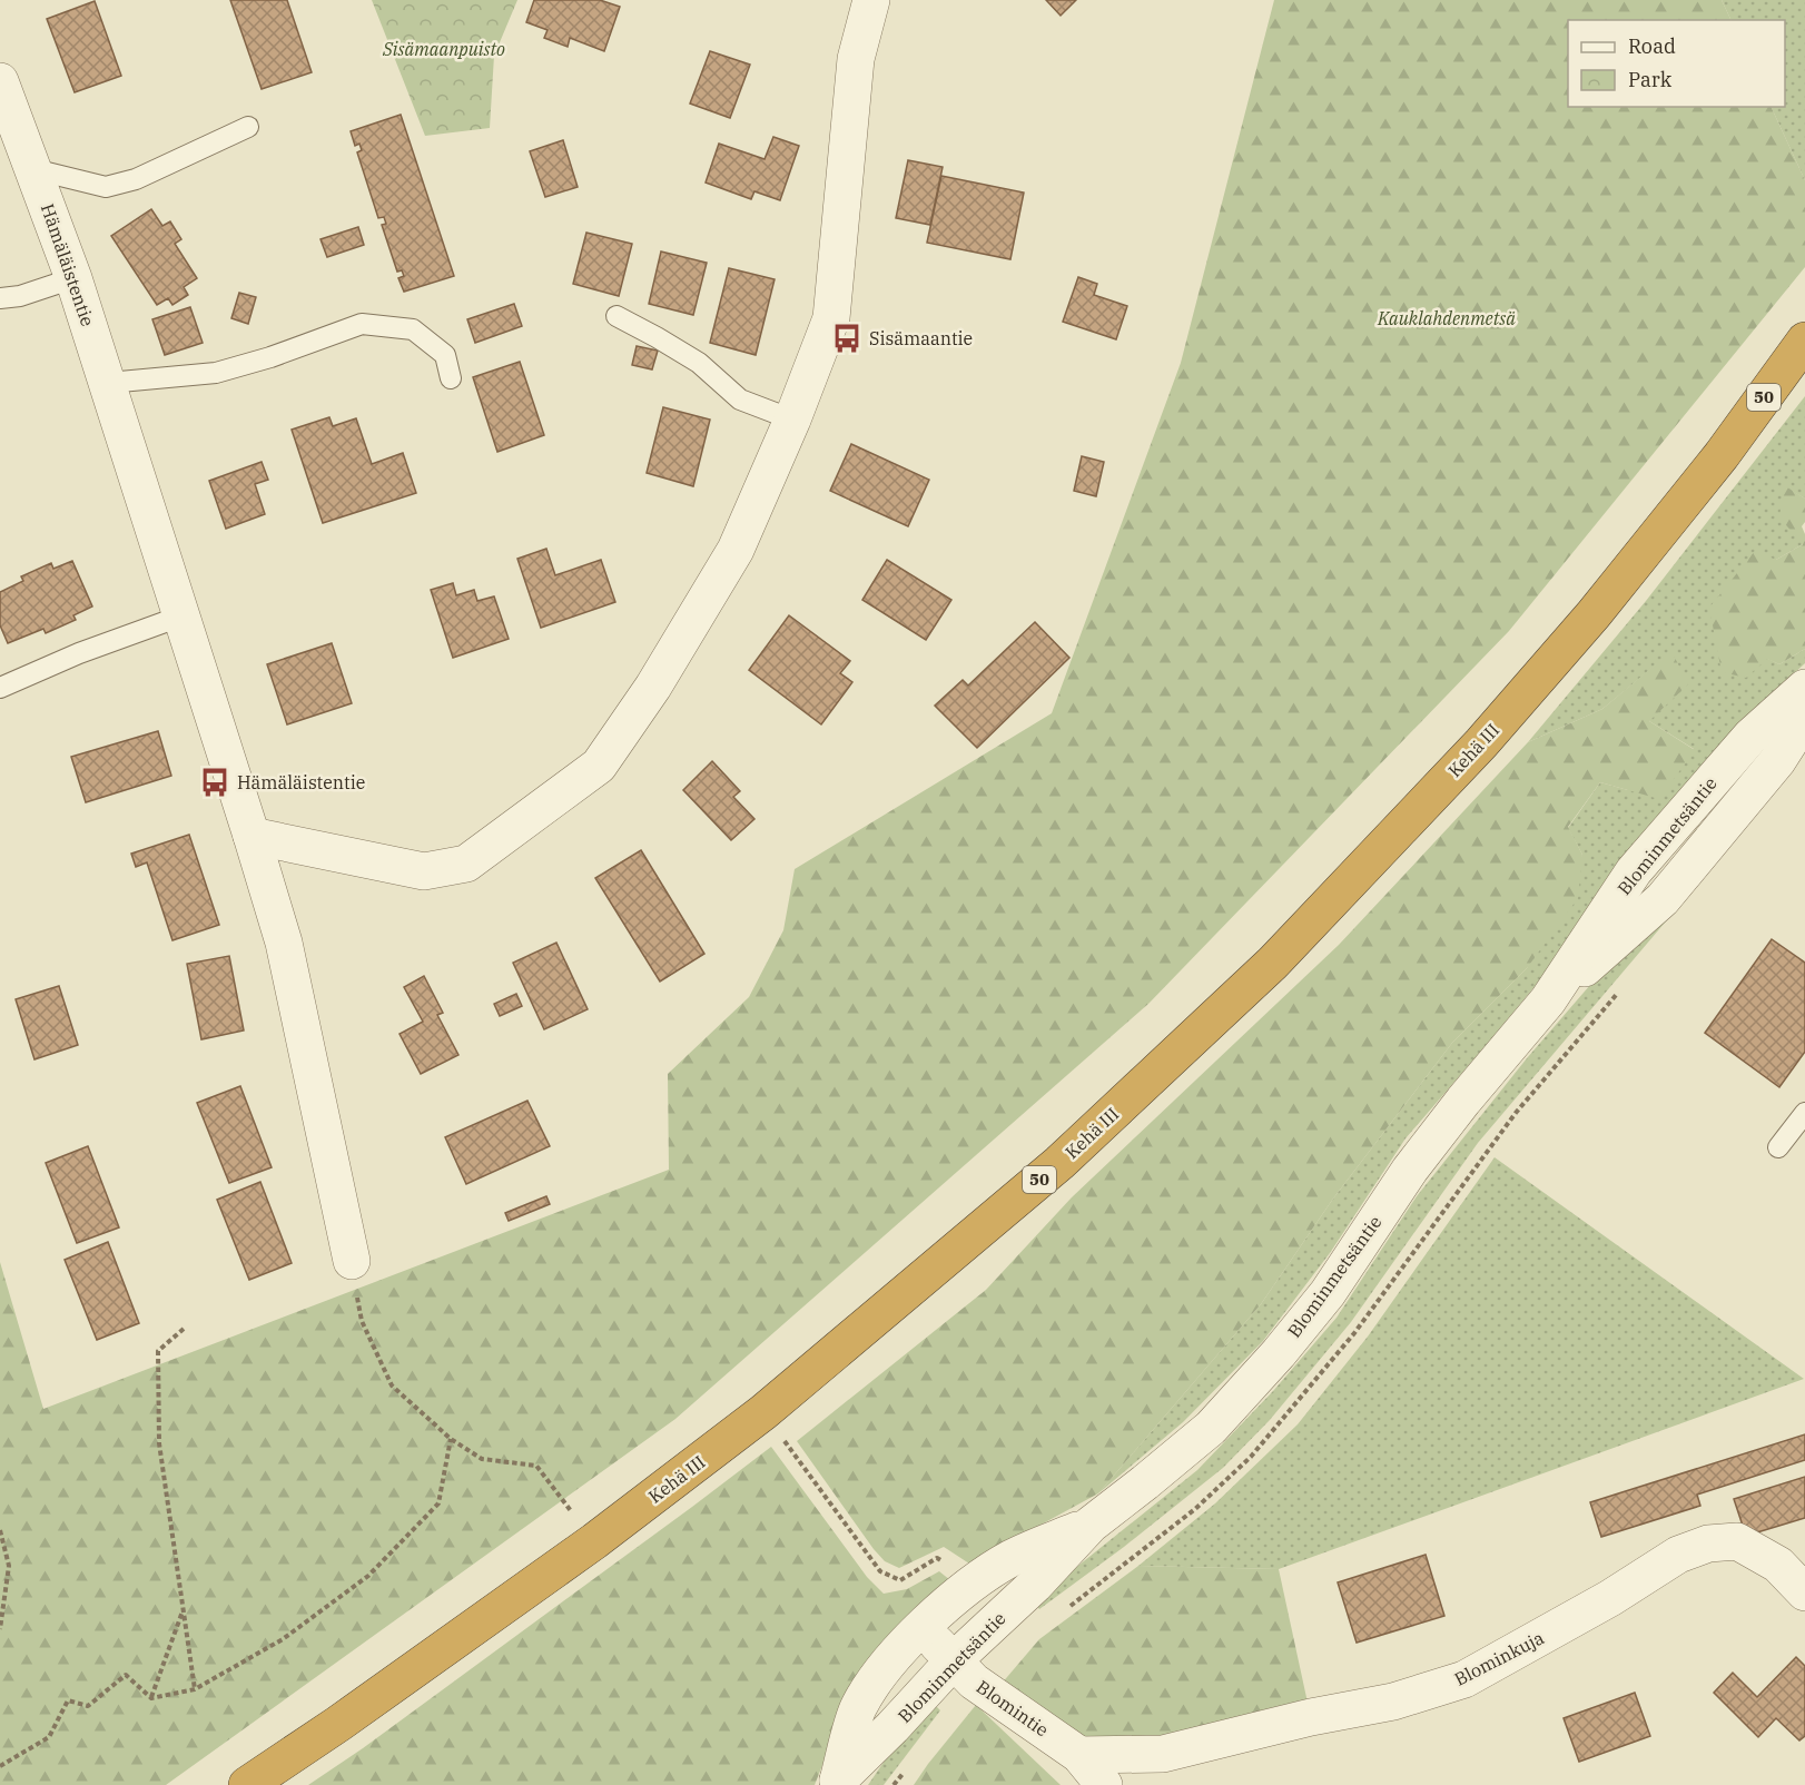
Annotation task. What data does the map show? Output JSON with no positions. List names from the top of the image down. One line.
{"streets":{"highway":["50","Kehä III"],"street":["Hämäläistentie","Blominmetsäntie","Blominkuja","Blomintie"]},"crossings":[["Blominmetsäntie","Blomintie"],["Blominkuja","Blomintie"]],"parks":["Sisämaanpuisto","Kauklahdenmetsä"],"places":{"bus stop":["Sisämaantie","Hämäläistentie"]},"legend":["Road","Park"]}
